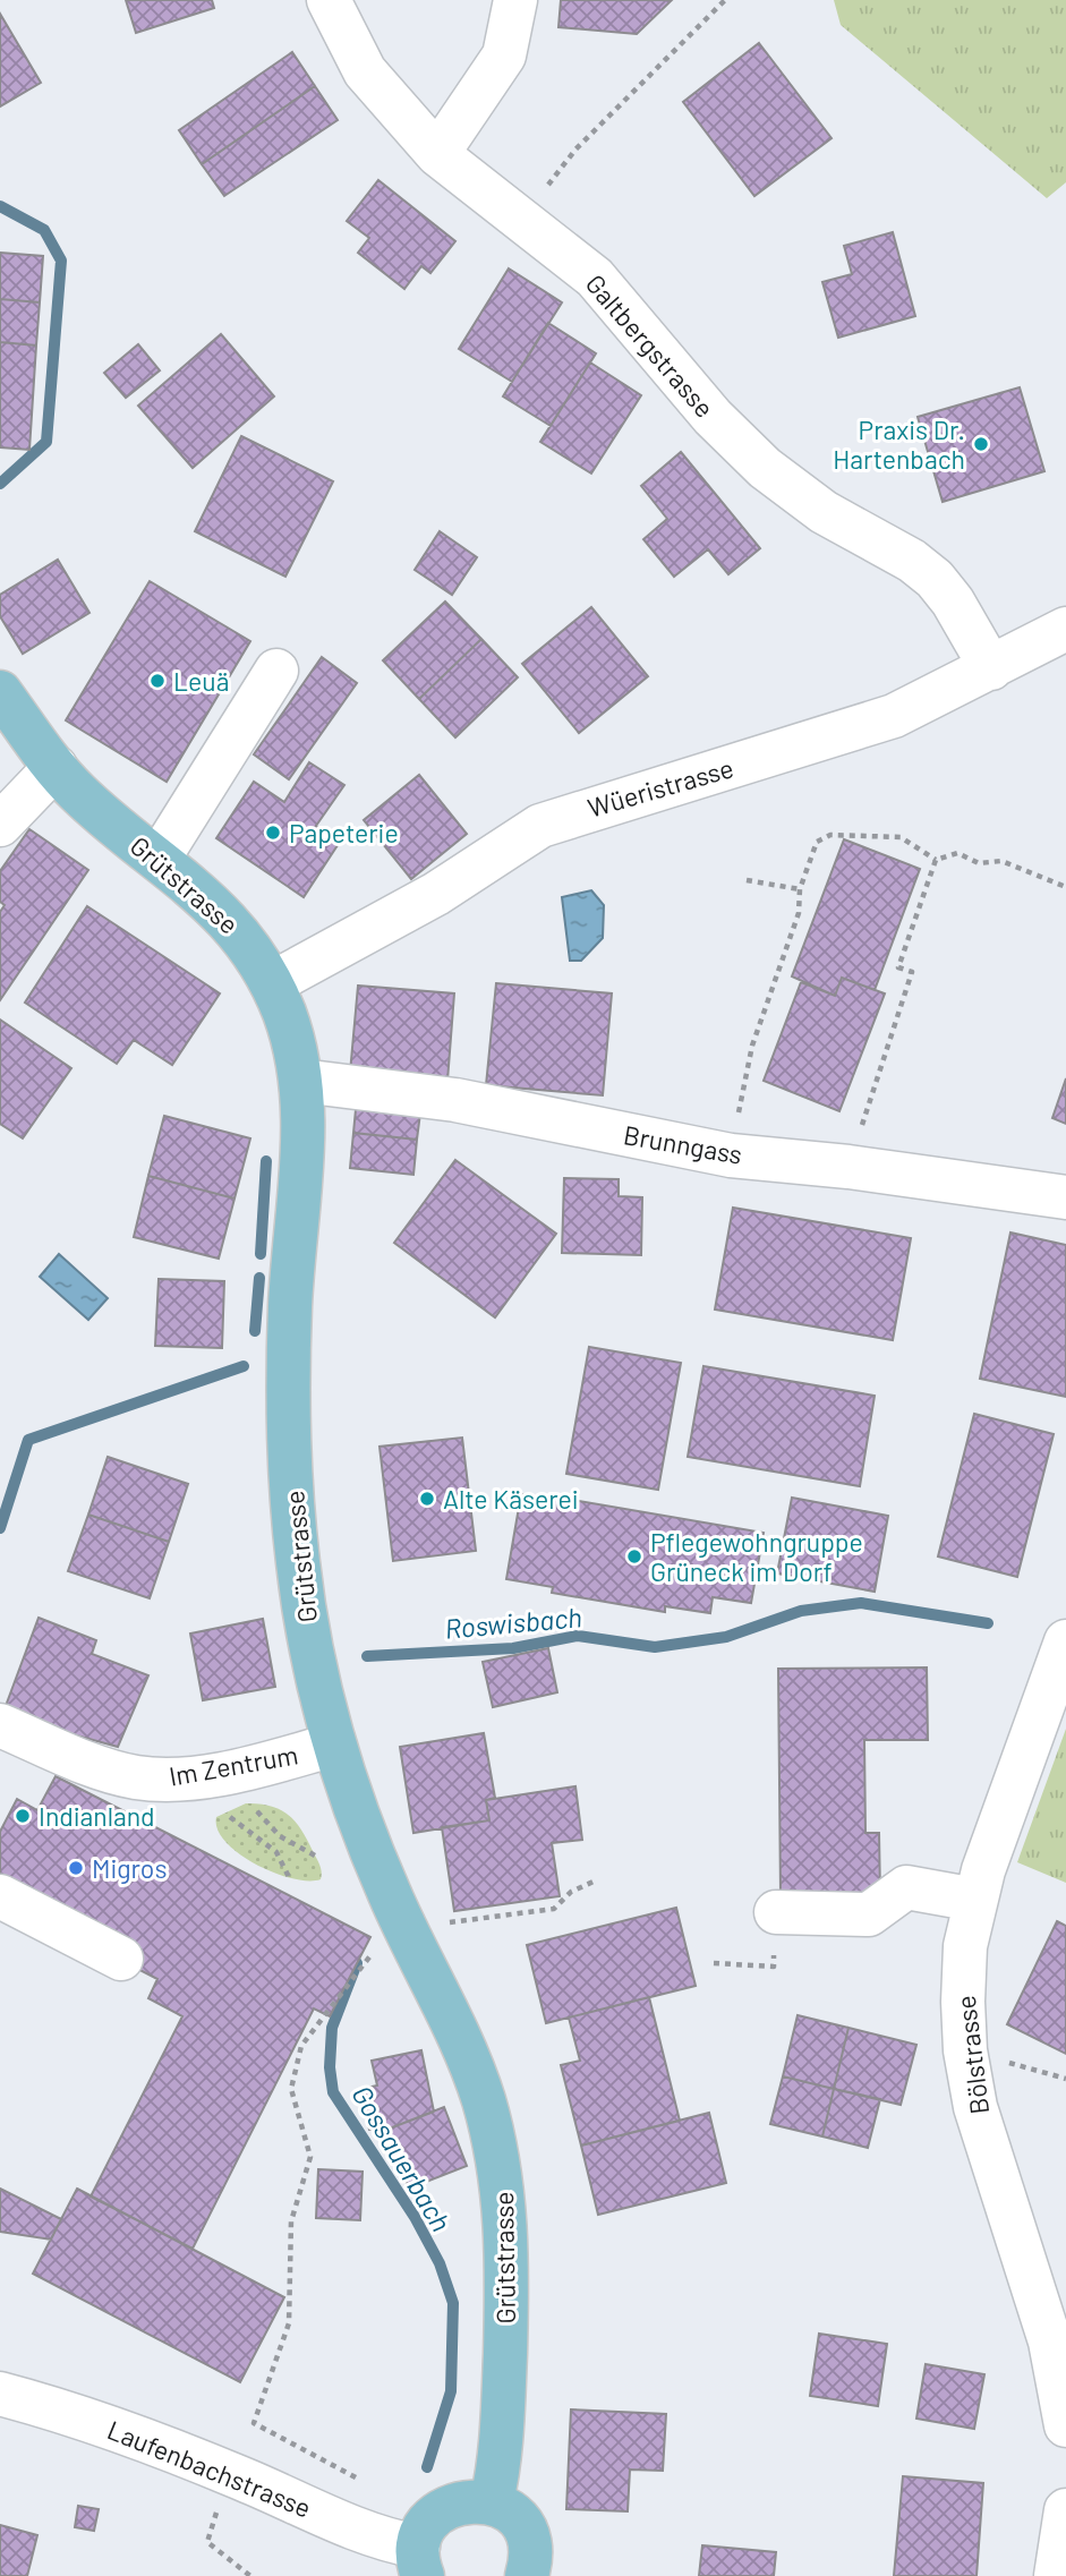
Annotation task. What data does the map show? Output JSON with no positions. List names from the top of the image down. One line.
{"streets":{"main road":["Grütstrasse"],"street":["Galtbergstrasse","Wüeristrasse","Brunngass","Im Zentrum","Bölstrasse","Laufenbachstrasse"]},"crossings":[["Galtbergstrasse","Wüeristrasse"],["Wüeristrasse","Grütstrasse"],["Grütstrasse","Brunngass"],["Grütstrasse","Im Zentrum"]],"water":["Roswisbach","Gossauerbach"],"places":["Praxis Dr. Hartenbach","Leuä","Papeterie","Alte Käserei","Pflegewohngruppe Grüneck im Dorf","Indianland","Migros"]}
